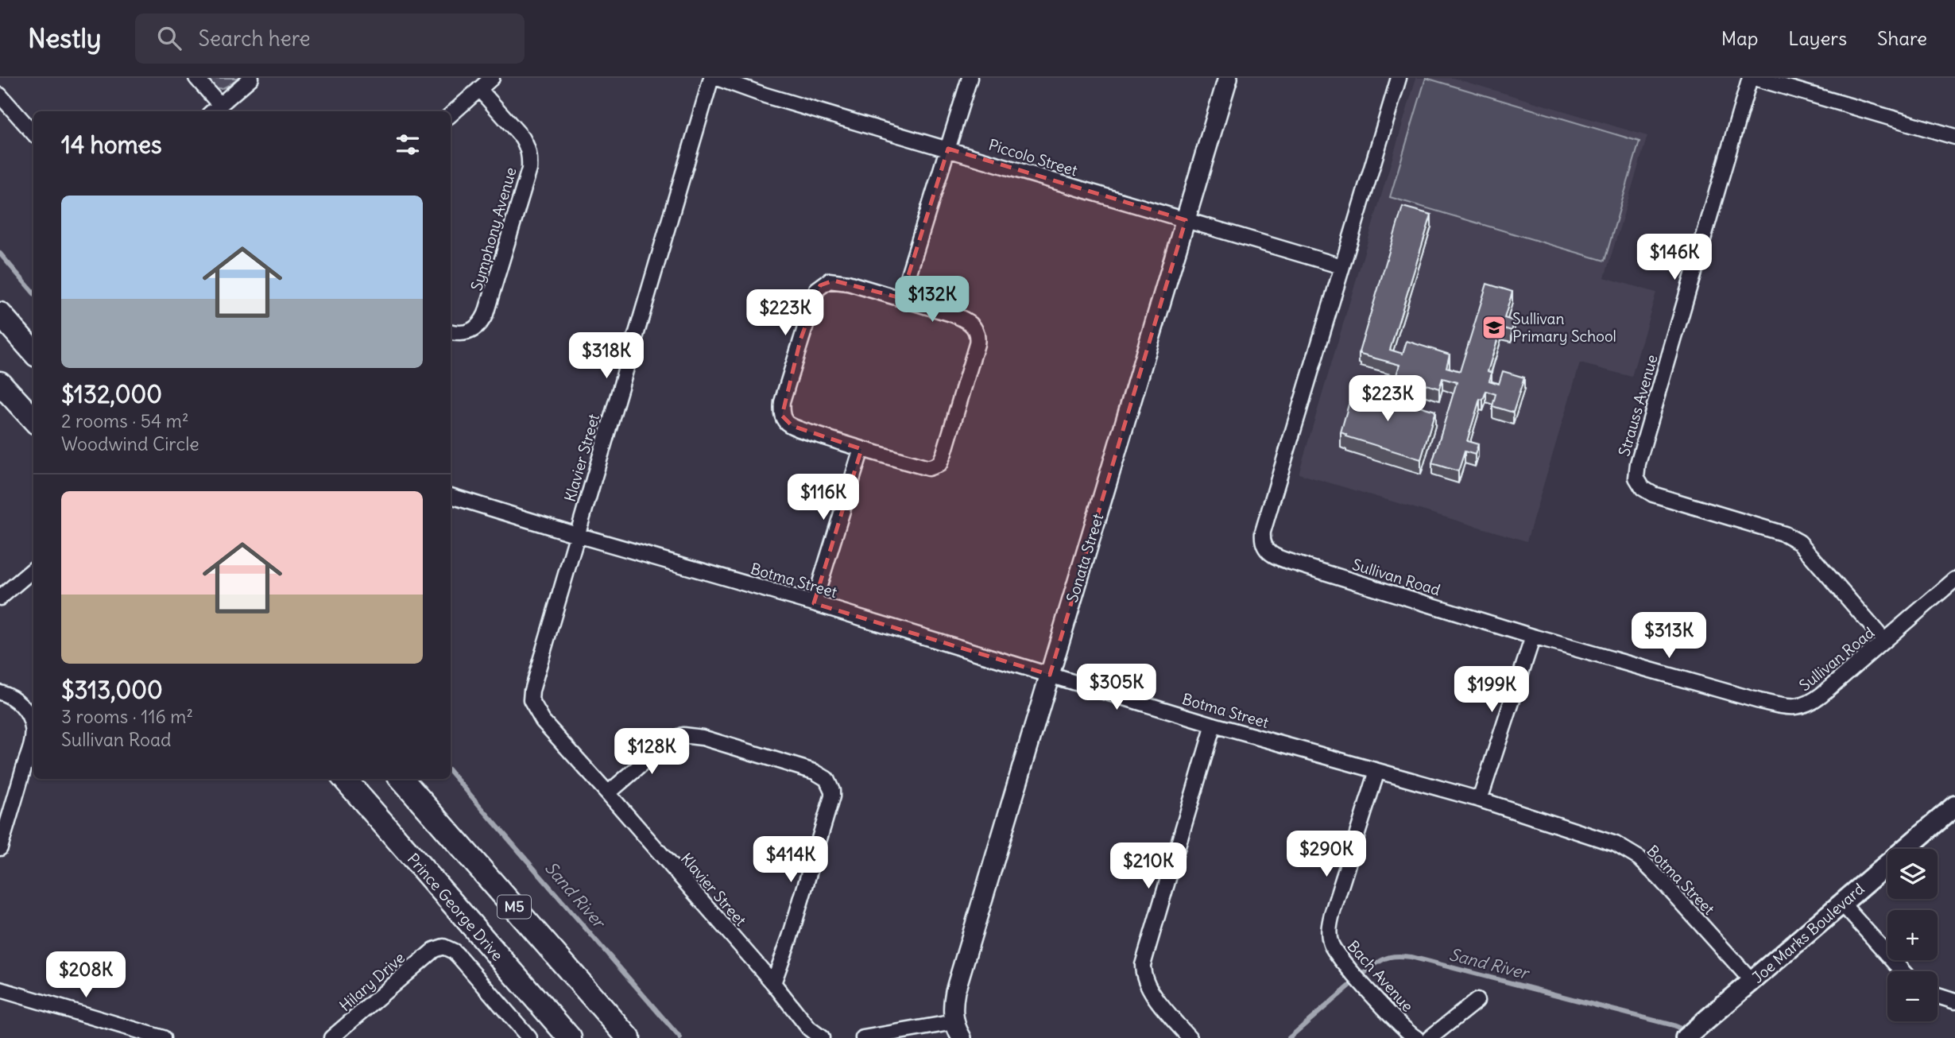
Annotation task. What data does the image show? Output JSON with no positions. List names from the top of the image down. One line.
{"streets":{"main road":["Prince George Drive","M5","Joe Marks Boulevard"],"street":["Piccolo Street","Symphony Avenue","Strauss Avenue","Klavier Street","Sonata Street","Sullivan Road","Botma Street","Bach Avenue","Hilary Drive"]},"crossings":[["Piccolo Street","Sonata Street"],["Piccolo Street","Sullivan Road"],["Strauss Avenue","Sullivan Road"],["Klavier Street","Botma Street"],["Sonata Street","Botma Street"],["Botma Street","Joe Marks Boulevard"],["Botma Street","Bach Avenue"]],"water":["Sand River"],"places":{"school or university":["Sullivan Primary School"]},"page":{"header":"Nestly","search":"Search here","nav":["Map","Layers","Share"],"heading":"14 homes","list":[{"name":"$132,000","note":"2 rooms · 54 m² · Woodwind Circle"},{"name":"$313,000","note":"3 rooms · 116 m² · Sullivan Road"}],"price":["$146K","$132K","$223K","$318K","$223K","$116K","$313K","$305K","$199K","$128K","$290K","$414K","$210K","$208K"],"map_buttons":["+","−"]}}
